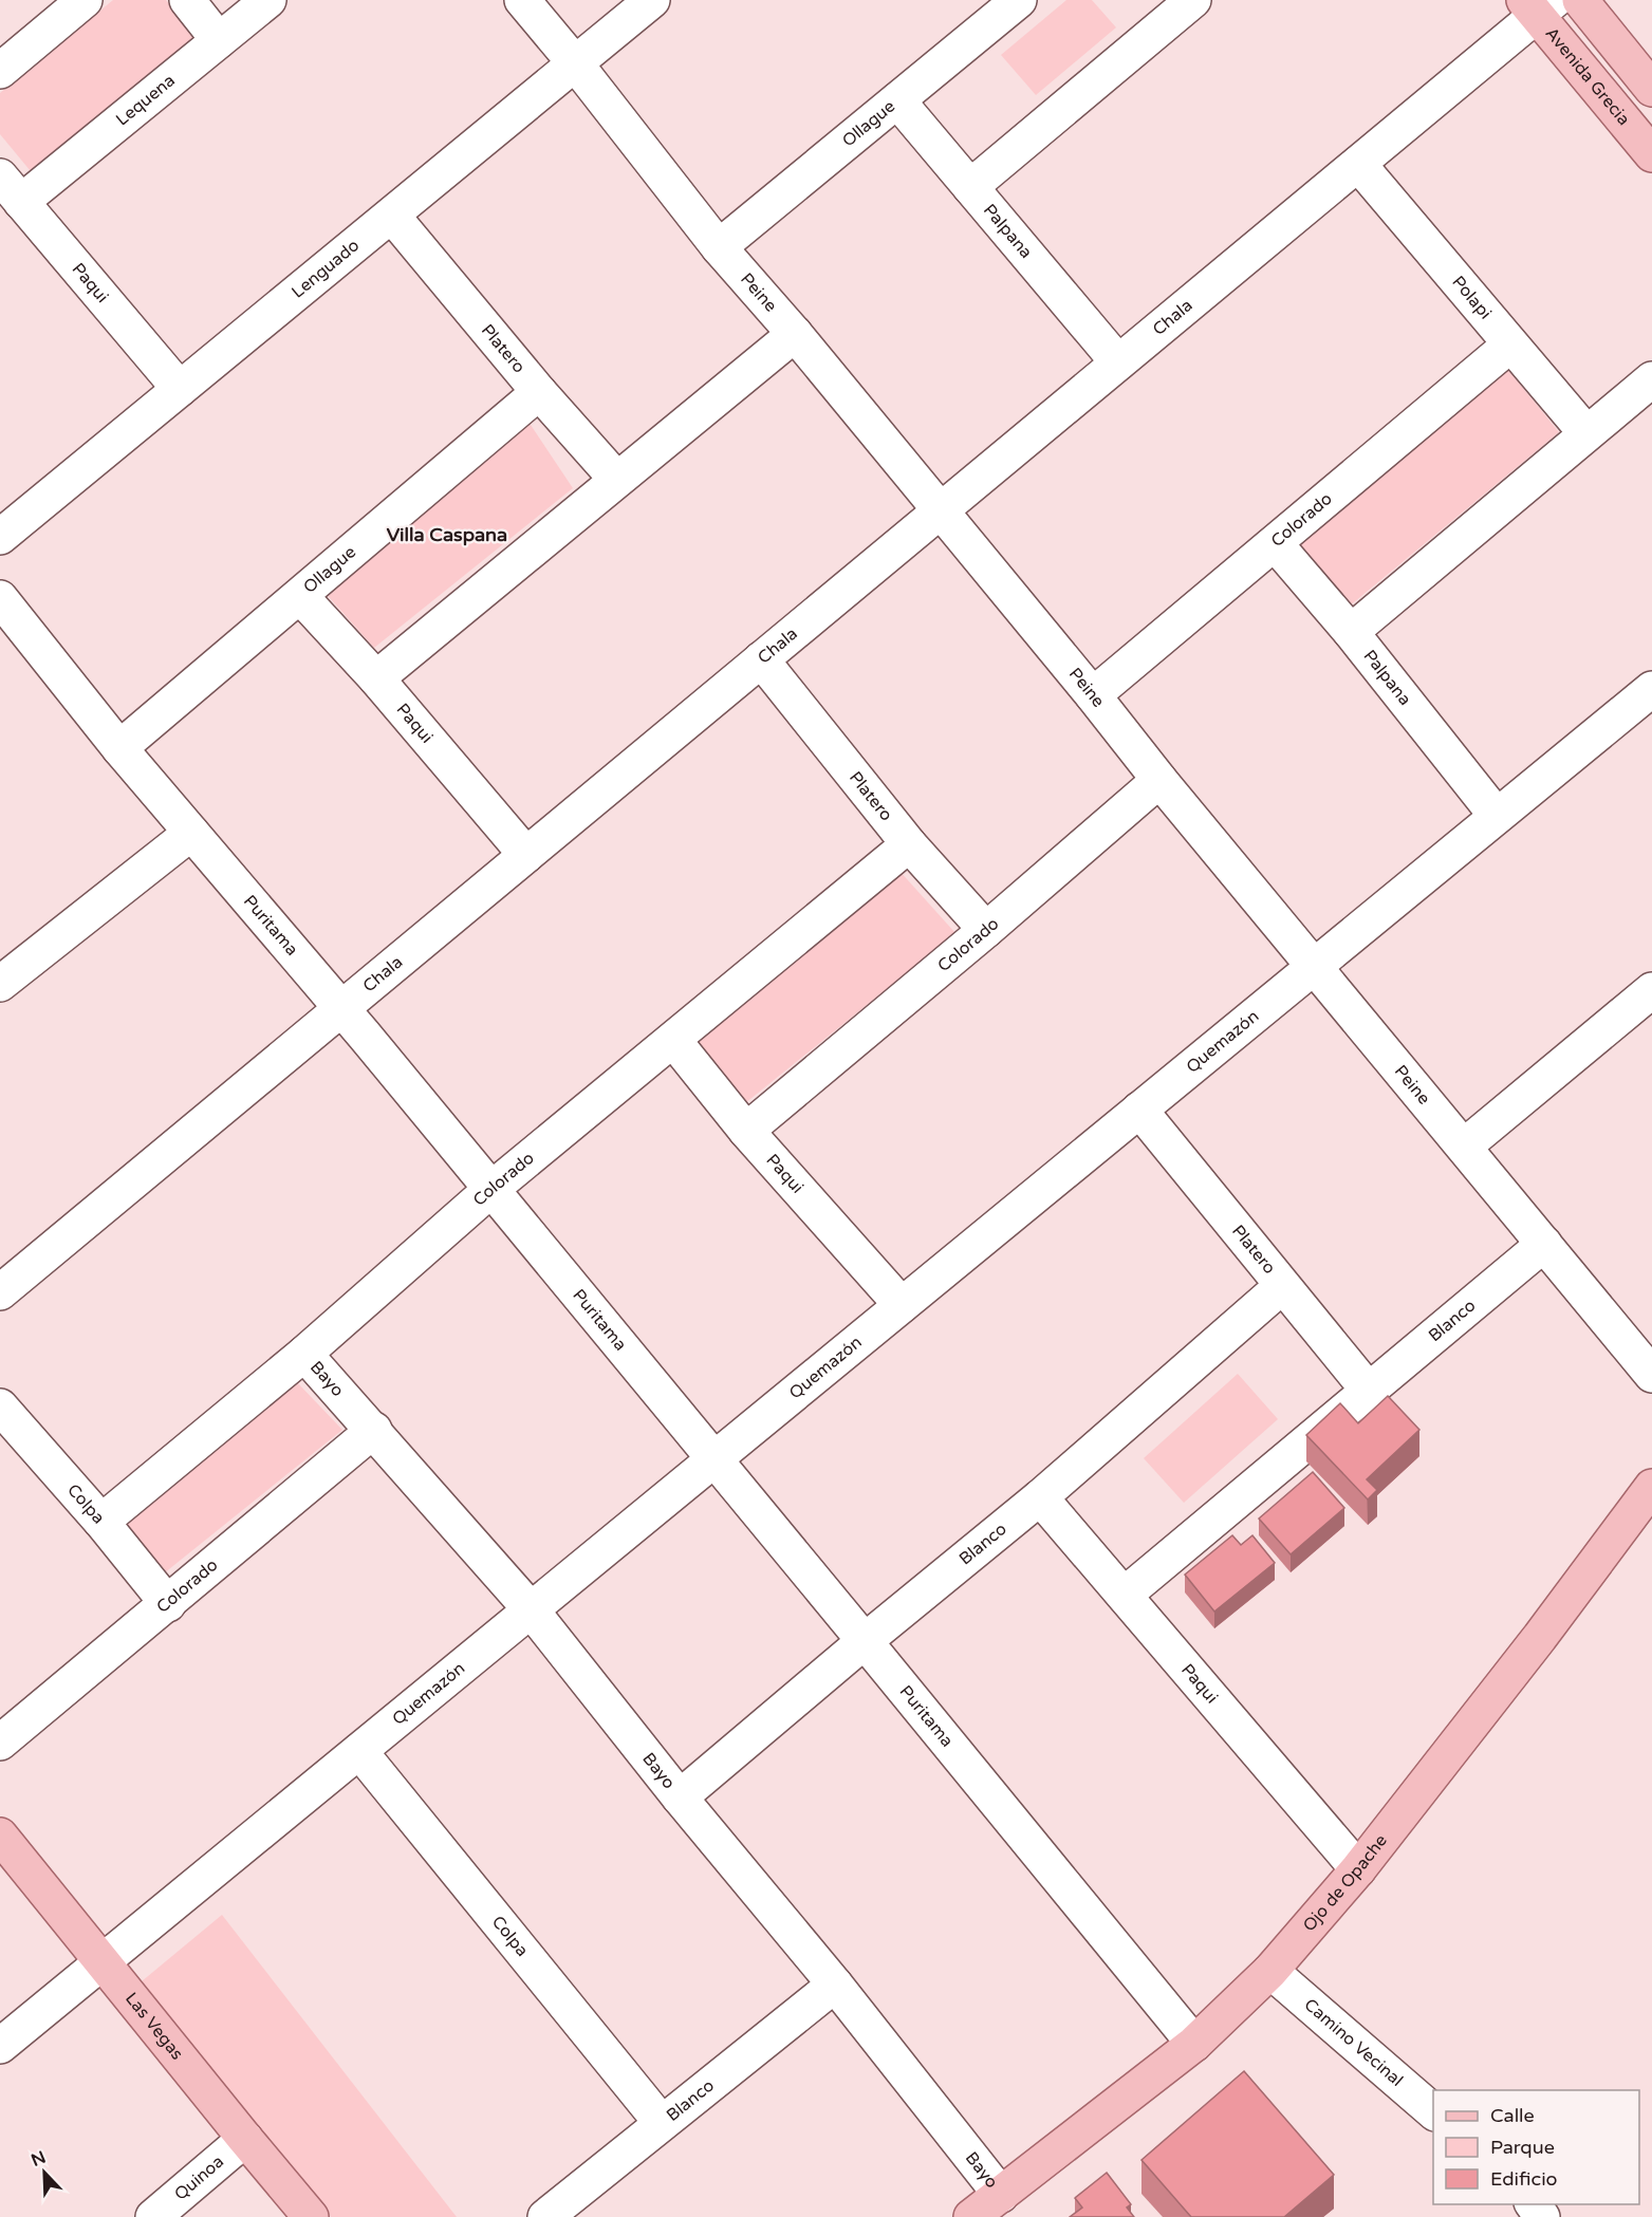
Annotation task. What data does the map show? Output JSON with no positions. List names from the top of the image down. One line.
{"streets":{"main road":["Avenida Grecia","Ojo de Opache","Las Vegas"],"street":["Lequena","Ollague","Palpana","Lenguado","Paqui","Peine","Polapi","Chala","Platero","Colorado","Puritama","Quemazón","Blanco","Bayo","Colpa","Camino Vecinal","Quinoa"]},"crossings":[["Avenida Grecia","Chala"],["Lequena","Paqui"],["Ollague","Palpana"],["Ollague","Paqui"],["Ollague","Peine"],["Ollague","Platero"],["Ollague","Puritama"],["Palpana","Chala"],["Palpana","Colorado"],["Palpana","Quemazón"],["Lenguado","Paqui"],["Lenguado","Peine"],["Lenguado","Platero"],["Paqui","Chala"],["Paqui","Colorado"],["Paqui","Quemazón"],["Paqui","Blanco"],["Paqui","Ojo de Opache"],["Peine","Chala"],["Peine","Colorado"],["Peine","Quemazón"],["Peine","Blanco"],["Polapi","Chala"],["Polapi","Colorado"],["Chala","Platero"],["Chala","Puritama"],["Platero","Colorado"],["Platero","Quemazón"],["Platero","Blanco"],["Colorado","Puritama"],["Colorado","Bayo"],["Colorado","Colpa"],["Puritama","Quemazón"],["Puritama","Blanco"],["Puritama","Ojo de Opache"],["Quemazón","Bayo"],["Quemazón","Colpa"],["Quemazón","Las Vegas"],["Blanco","Bayo"],["Blanco","Colpa"],["Bayo","Ojo de Opache"],["Ojo de Opache","Camino Vecinal"],["Las Vegas","Quinoa"]],"districts":["Villa Caspana"],"legend":["Calle","Parque","Edificio"],"north":"top left"}
